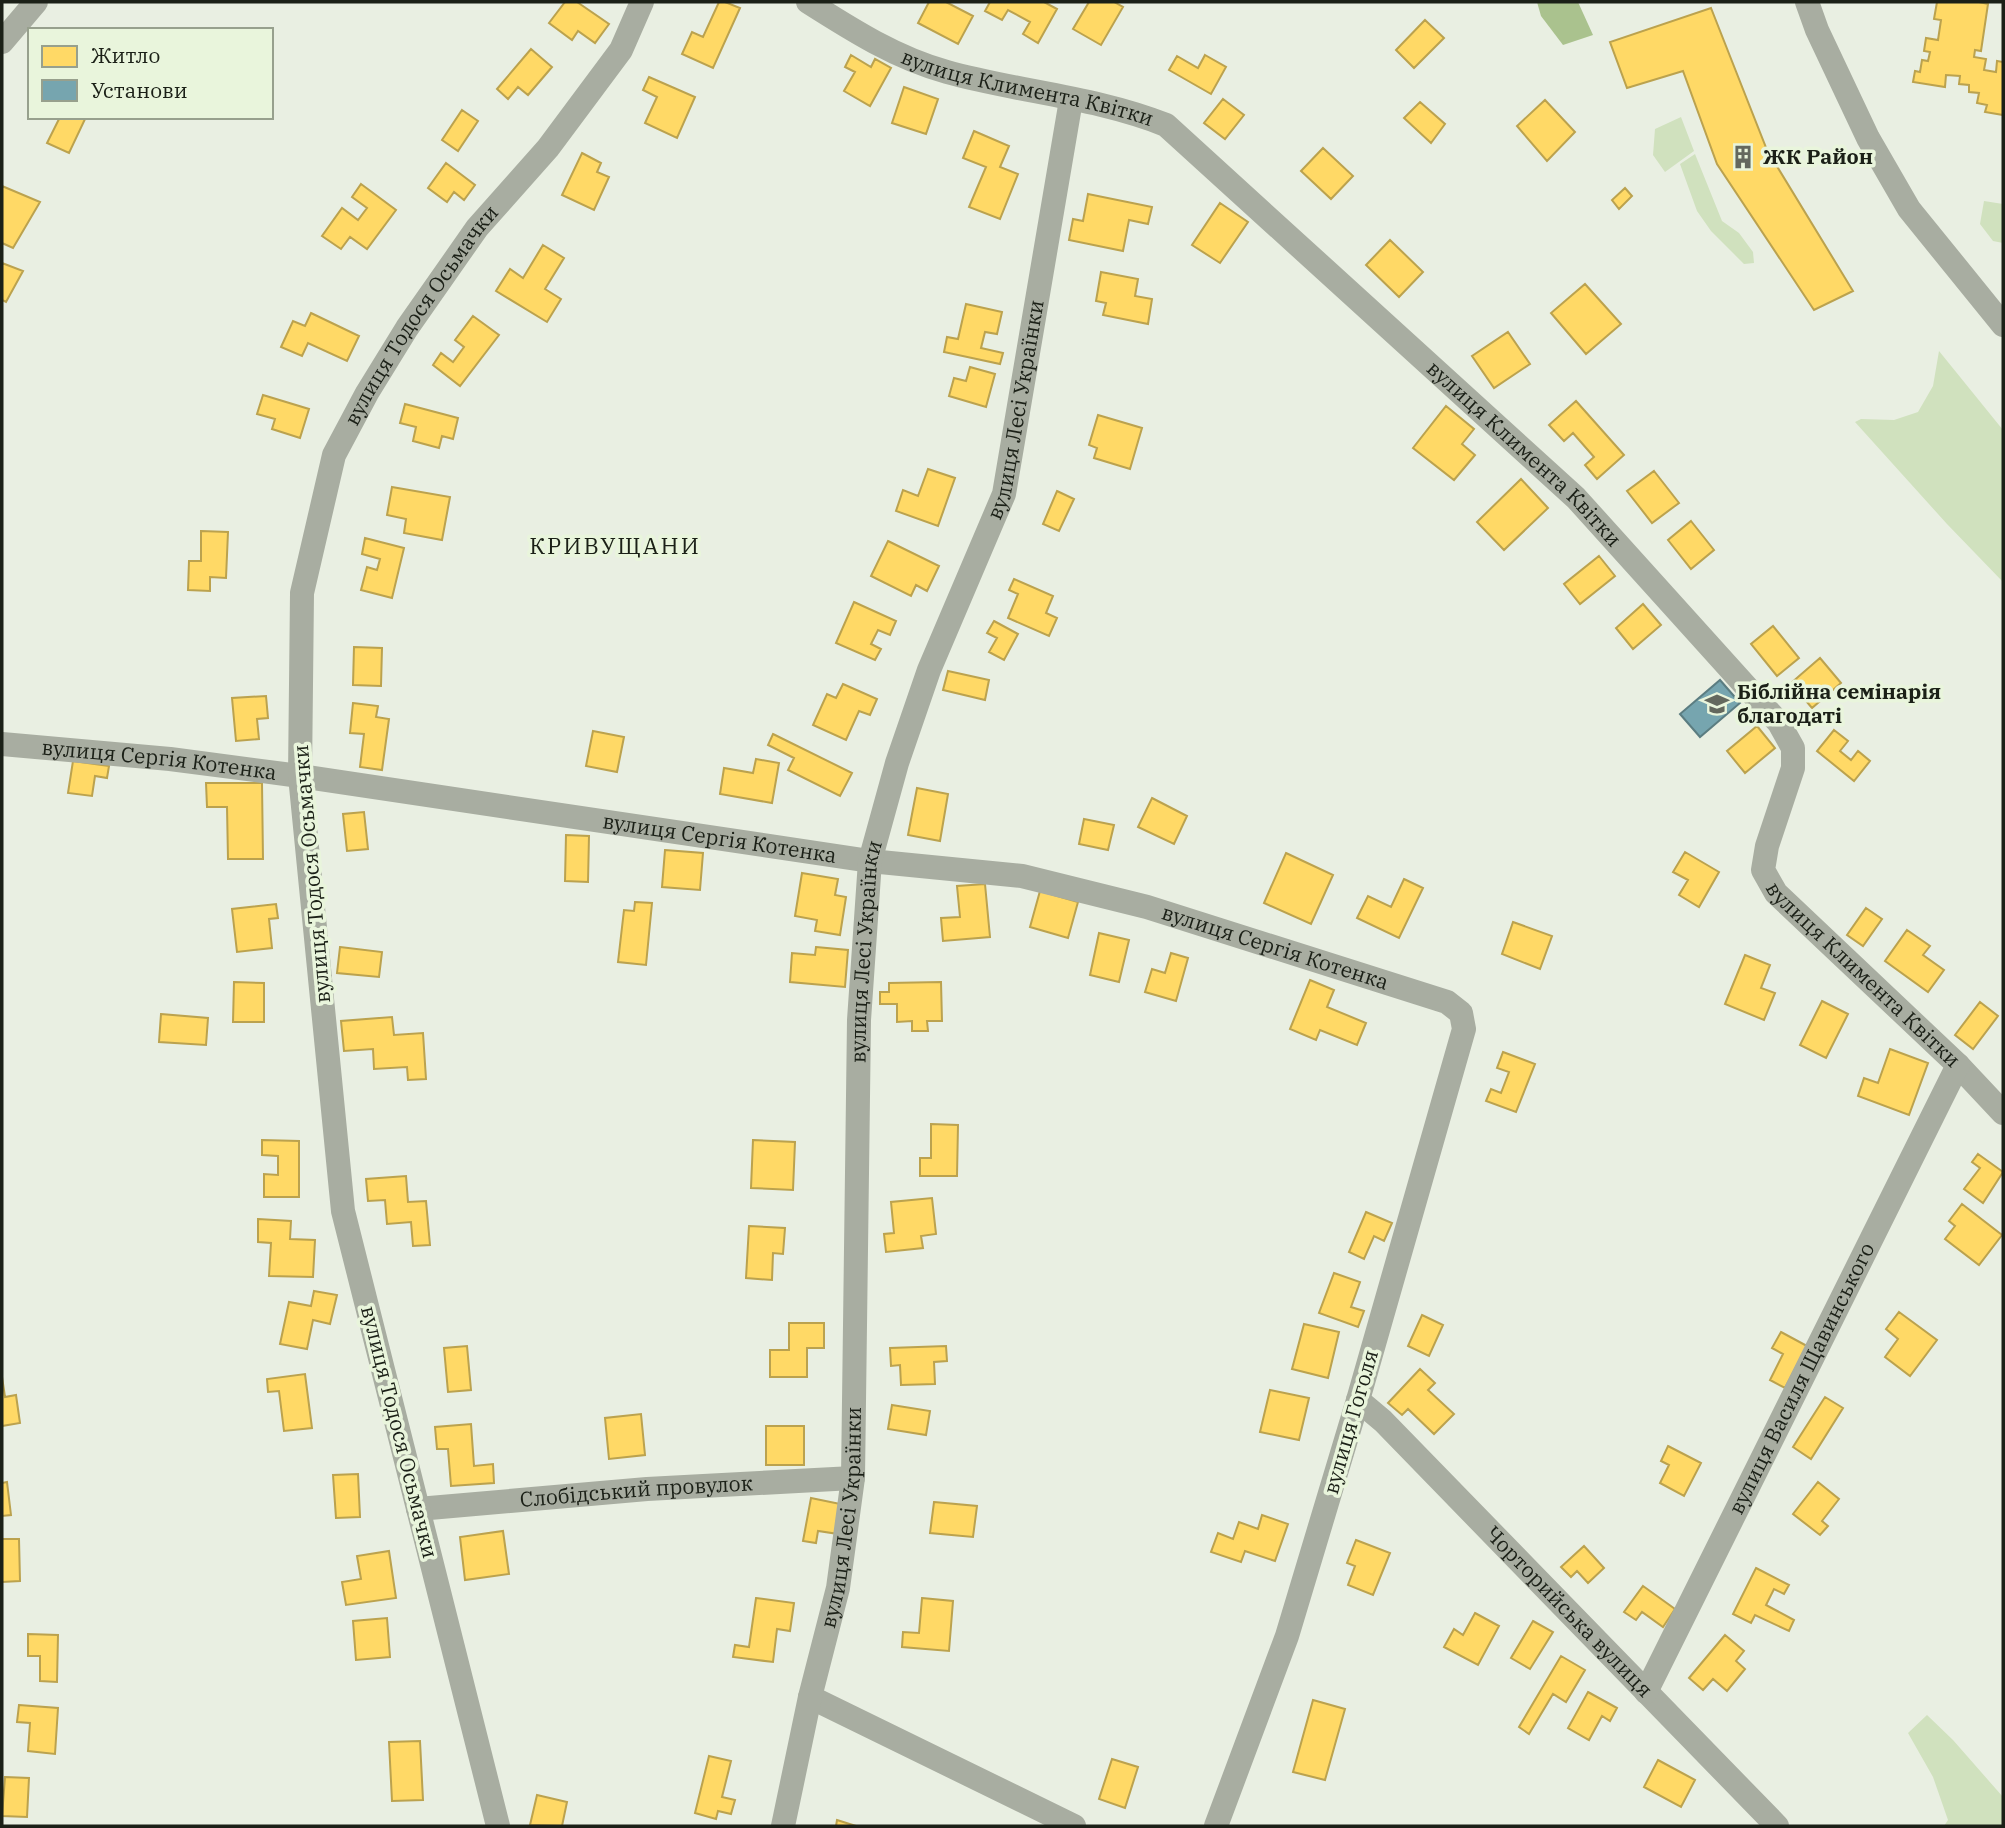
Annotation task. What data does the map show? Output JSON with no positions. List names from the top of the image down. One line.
{"streets":{"street":["вулиця Климента Квітки","вулиця Тодося Осьмачки","вулиця Лесі Українки","вулиця Сергія Котенка","вулиця Василя Щавинського","вулиця Гоголя","Слобідський провулок","Чорторийська вулиця"]},"crossings":[["вулиця Климента Квітки","вулиця Лесі Українки"],["вулиця Климента Квітки","вулиця Василя Щавинського"],["вулиця Тодося Осьмачки","вулиця Сергія Котенка"],["вулиця Тодося Осьмачки","Слобідський провулок"],["вулиця Лесі Українки","вулиця Сергія Котенка"],["вулиця Лесі Українки","Слобідський провулок"],["вулиця Сергія Котенка","вулиця Гоголя"],["вулиця Василя Щавинського","Чорторийська вулиця"],["вулиця Гоголя","Чорторийська вулиця"]],"districts":["КРИВУЩАНИ"],"places":{"building":["ЖК Район"],"school or university":["Біблійна семінарія благодаті"]},"legend":["Житло","Установи"]}
